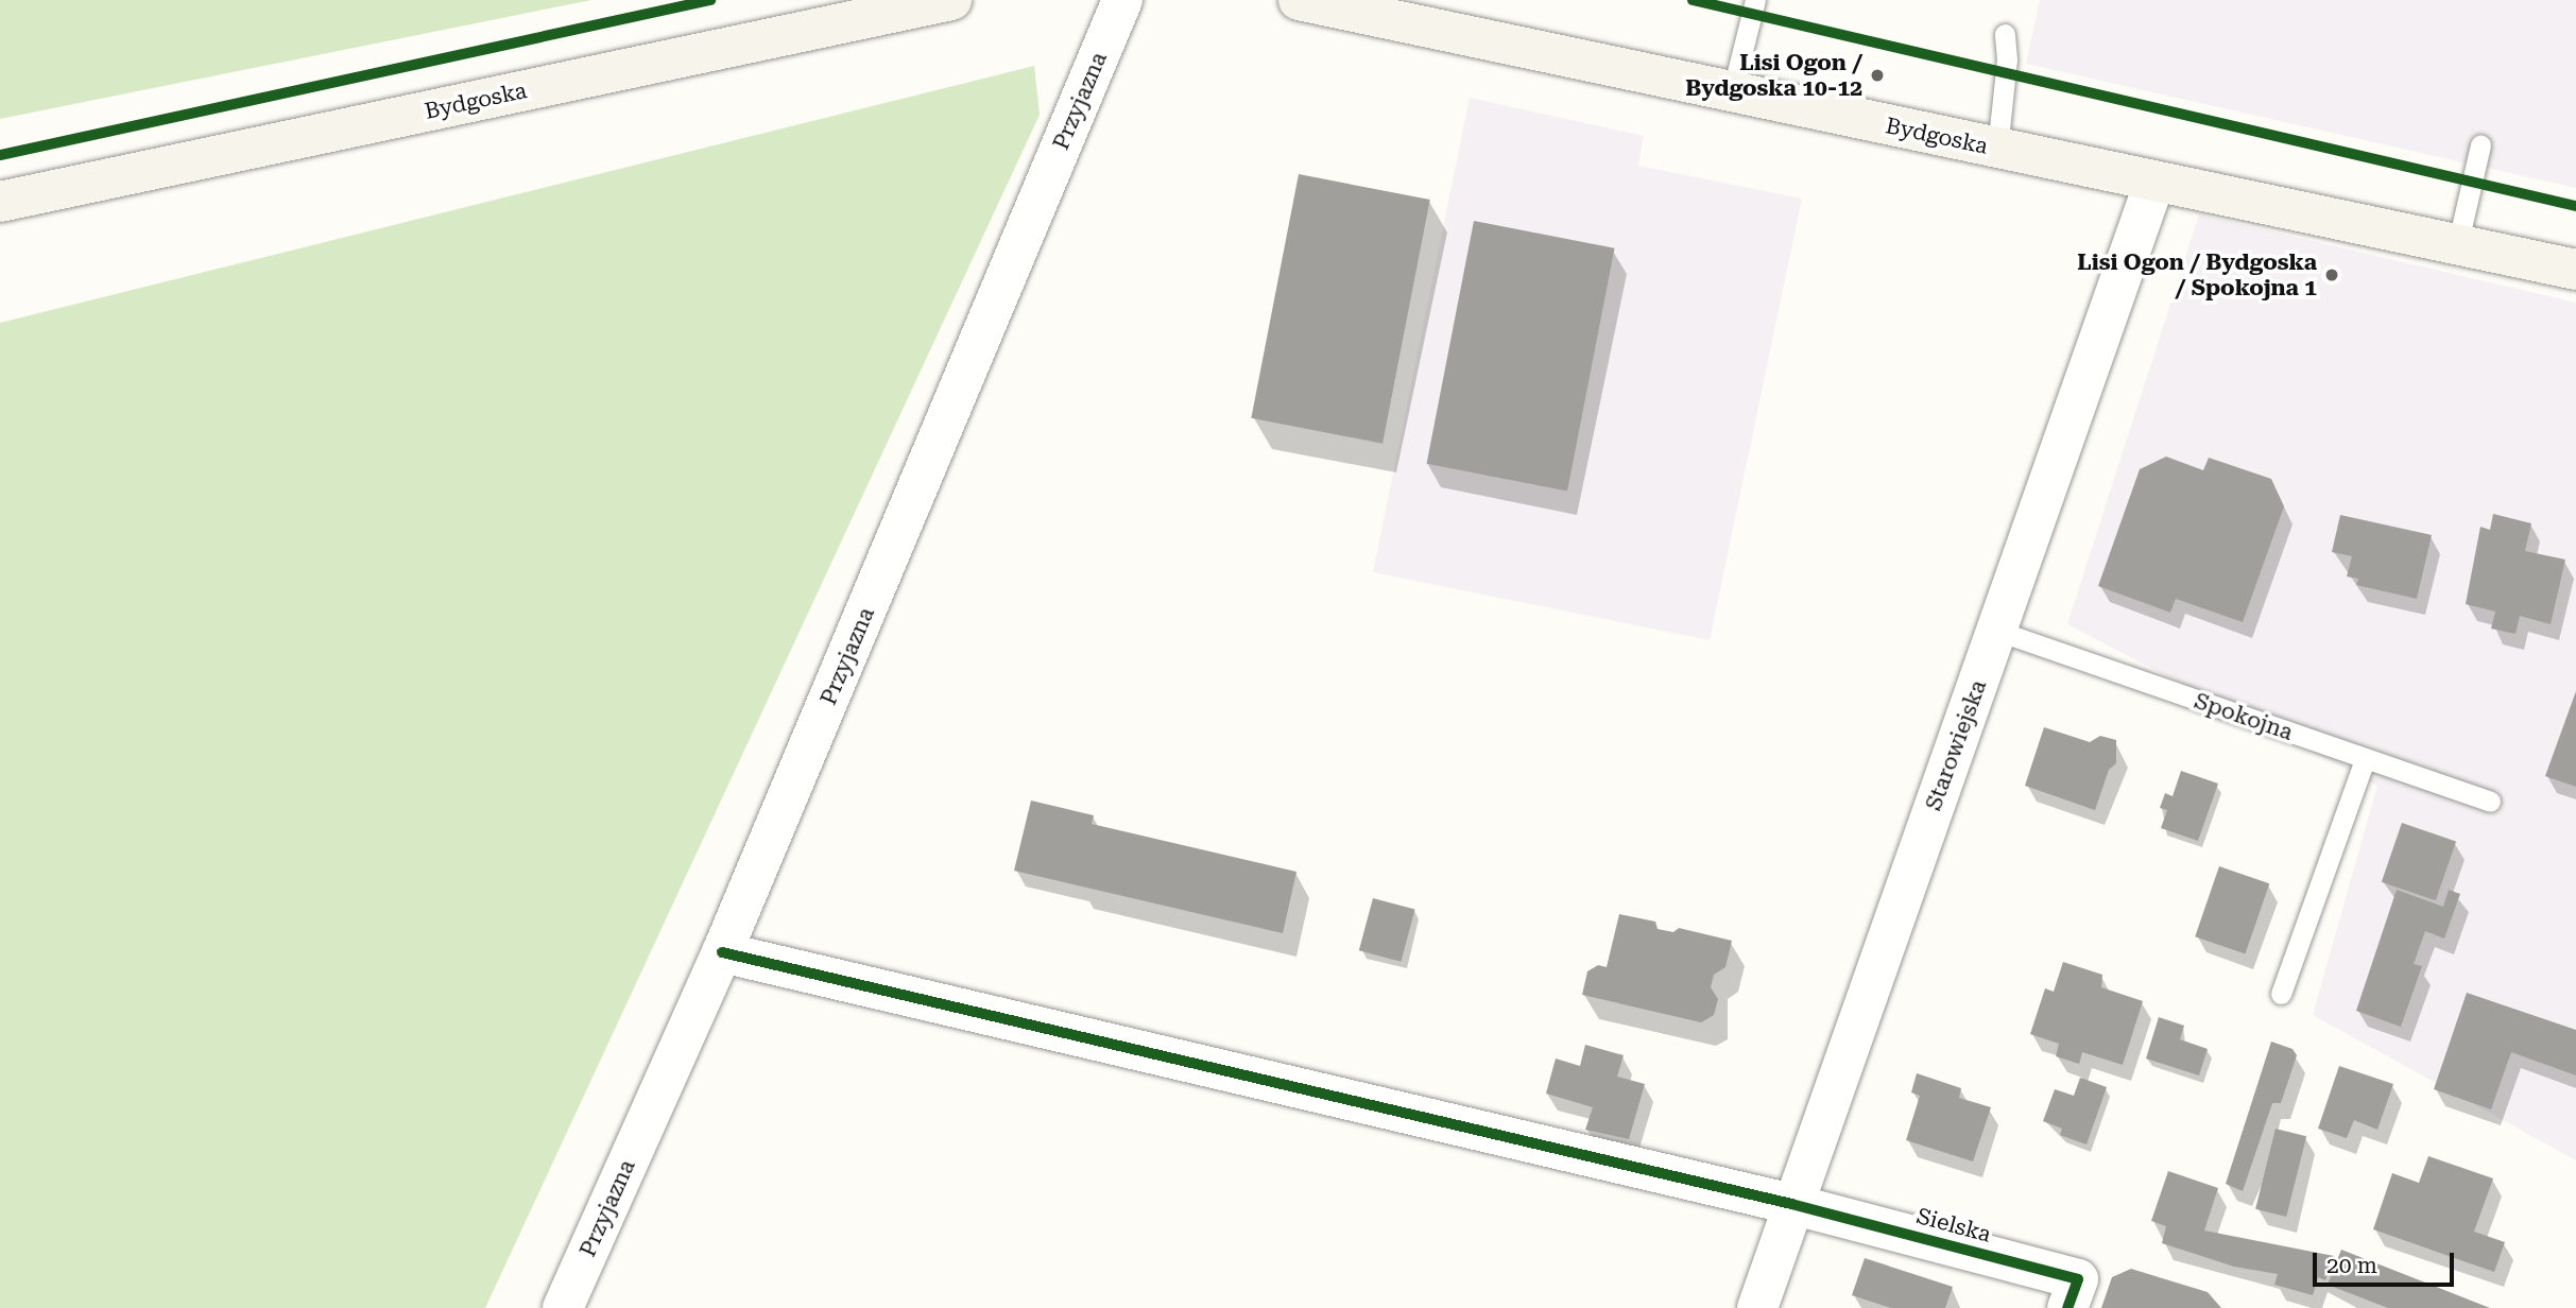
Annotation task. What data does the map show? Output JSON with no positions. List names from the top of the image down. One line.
{"streets":{"main road":["Bydgoska"],"street":["Przyjazna","Starowiejska","Sielska"],"lane":["Spokojna"]},"crossings":[["Bydgoska","Starowiejska"],["Spokojna","Starowiejska"],["Starowiejska","Sielska"]],"places":["Lisi Ogon / Bydgoska 10-12","Lisi Ogon / Bydgoska / Spokojna 1"],"scale_bar":"20 m"}
